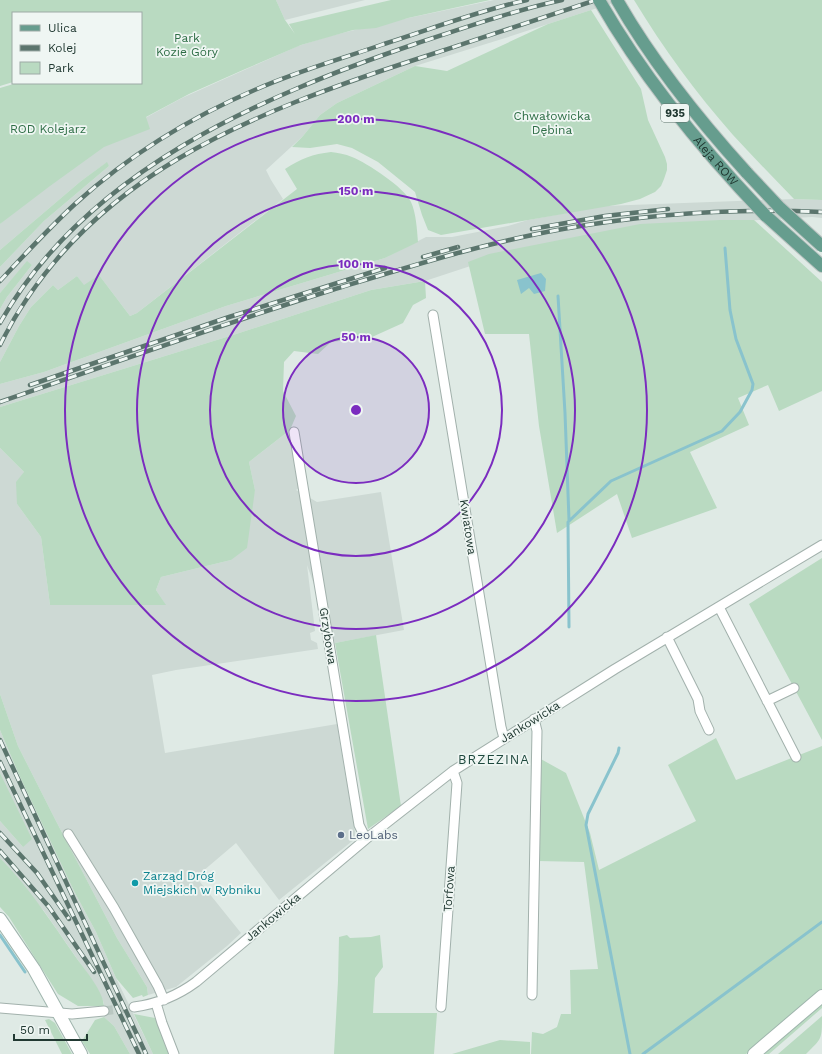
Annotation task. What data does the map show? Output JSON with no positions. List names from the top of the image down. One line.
{"streets":{"main road":["935","Aleja ROW"],"street":["Kwiatowa","Grzybowa","Jankowicka","Torfowa"]},"crossings":[["Kwiatowa","Jankowicka"],["Grzybowa","Jankowicka"],["Jankowicka","Torfowa"]],"districts":["BRZEZINA"],"parks":["Park Kozie Góry","Chwałowicka Dębina","ROD Kolejarz"],"places":["LeoLabs","Zarząd Dróg Miejskich w Rybniku"],"legend":["Ulica","Kolej","Park"],"scale_bar":"50 m","rings":["200 m","150 m","100 m","50 m"]}
